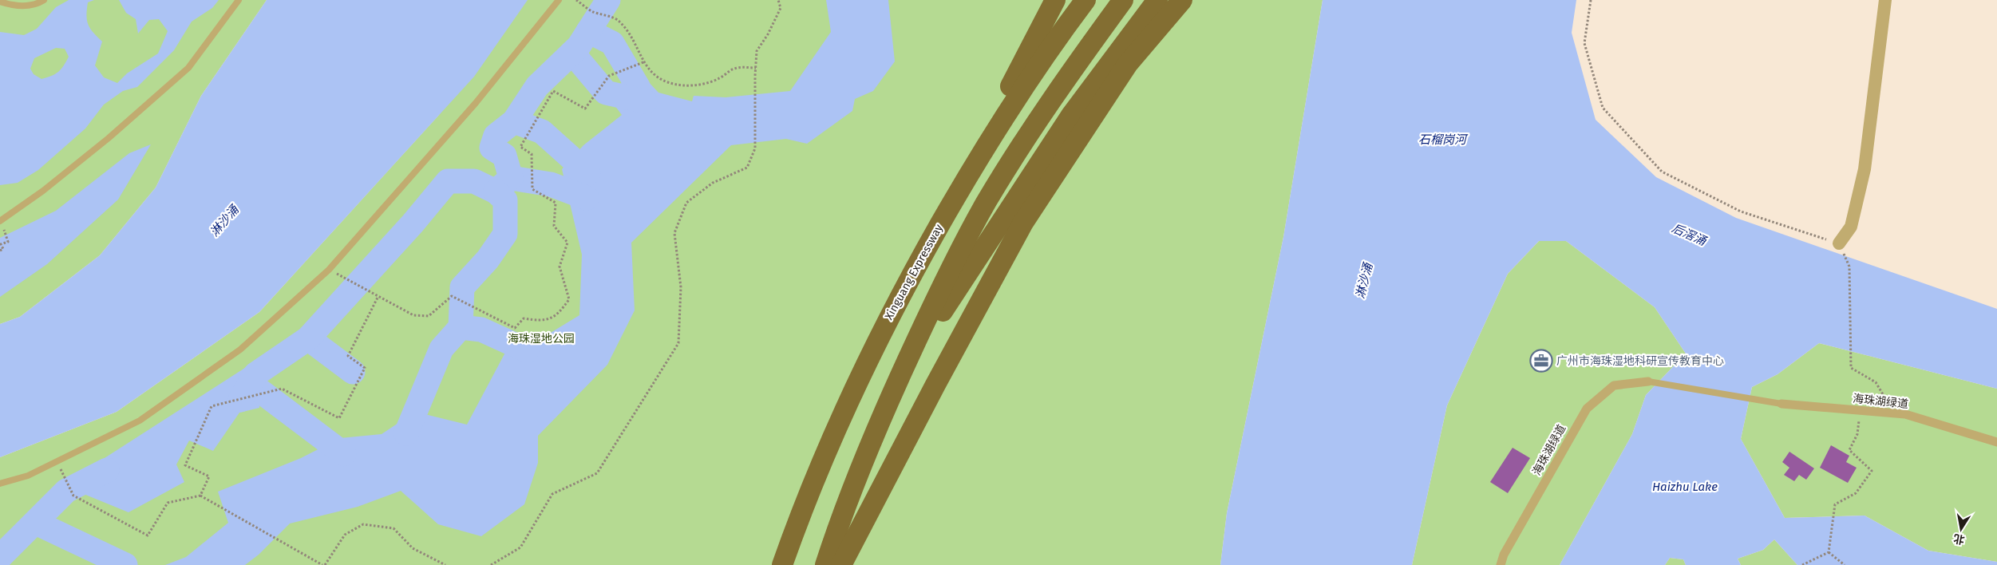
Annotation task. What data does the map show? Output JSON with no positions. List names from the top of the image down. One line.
{"streets":{"highway":["Xinguang Expressway"],"street":["海珠湖绿道"]},"water":["石榴岗河","淋沙涌","后滘涌","Haizhu Lake"],"parks":["海珠湿地公园"],"places":{"office":["广州市海珠湿地科研宣传教育中心"]},"north":"bottom"}
